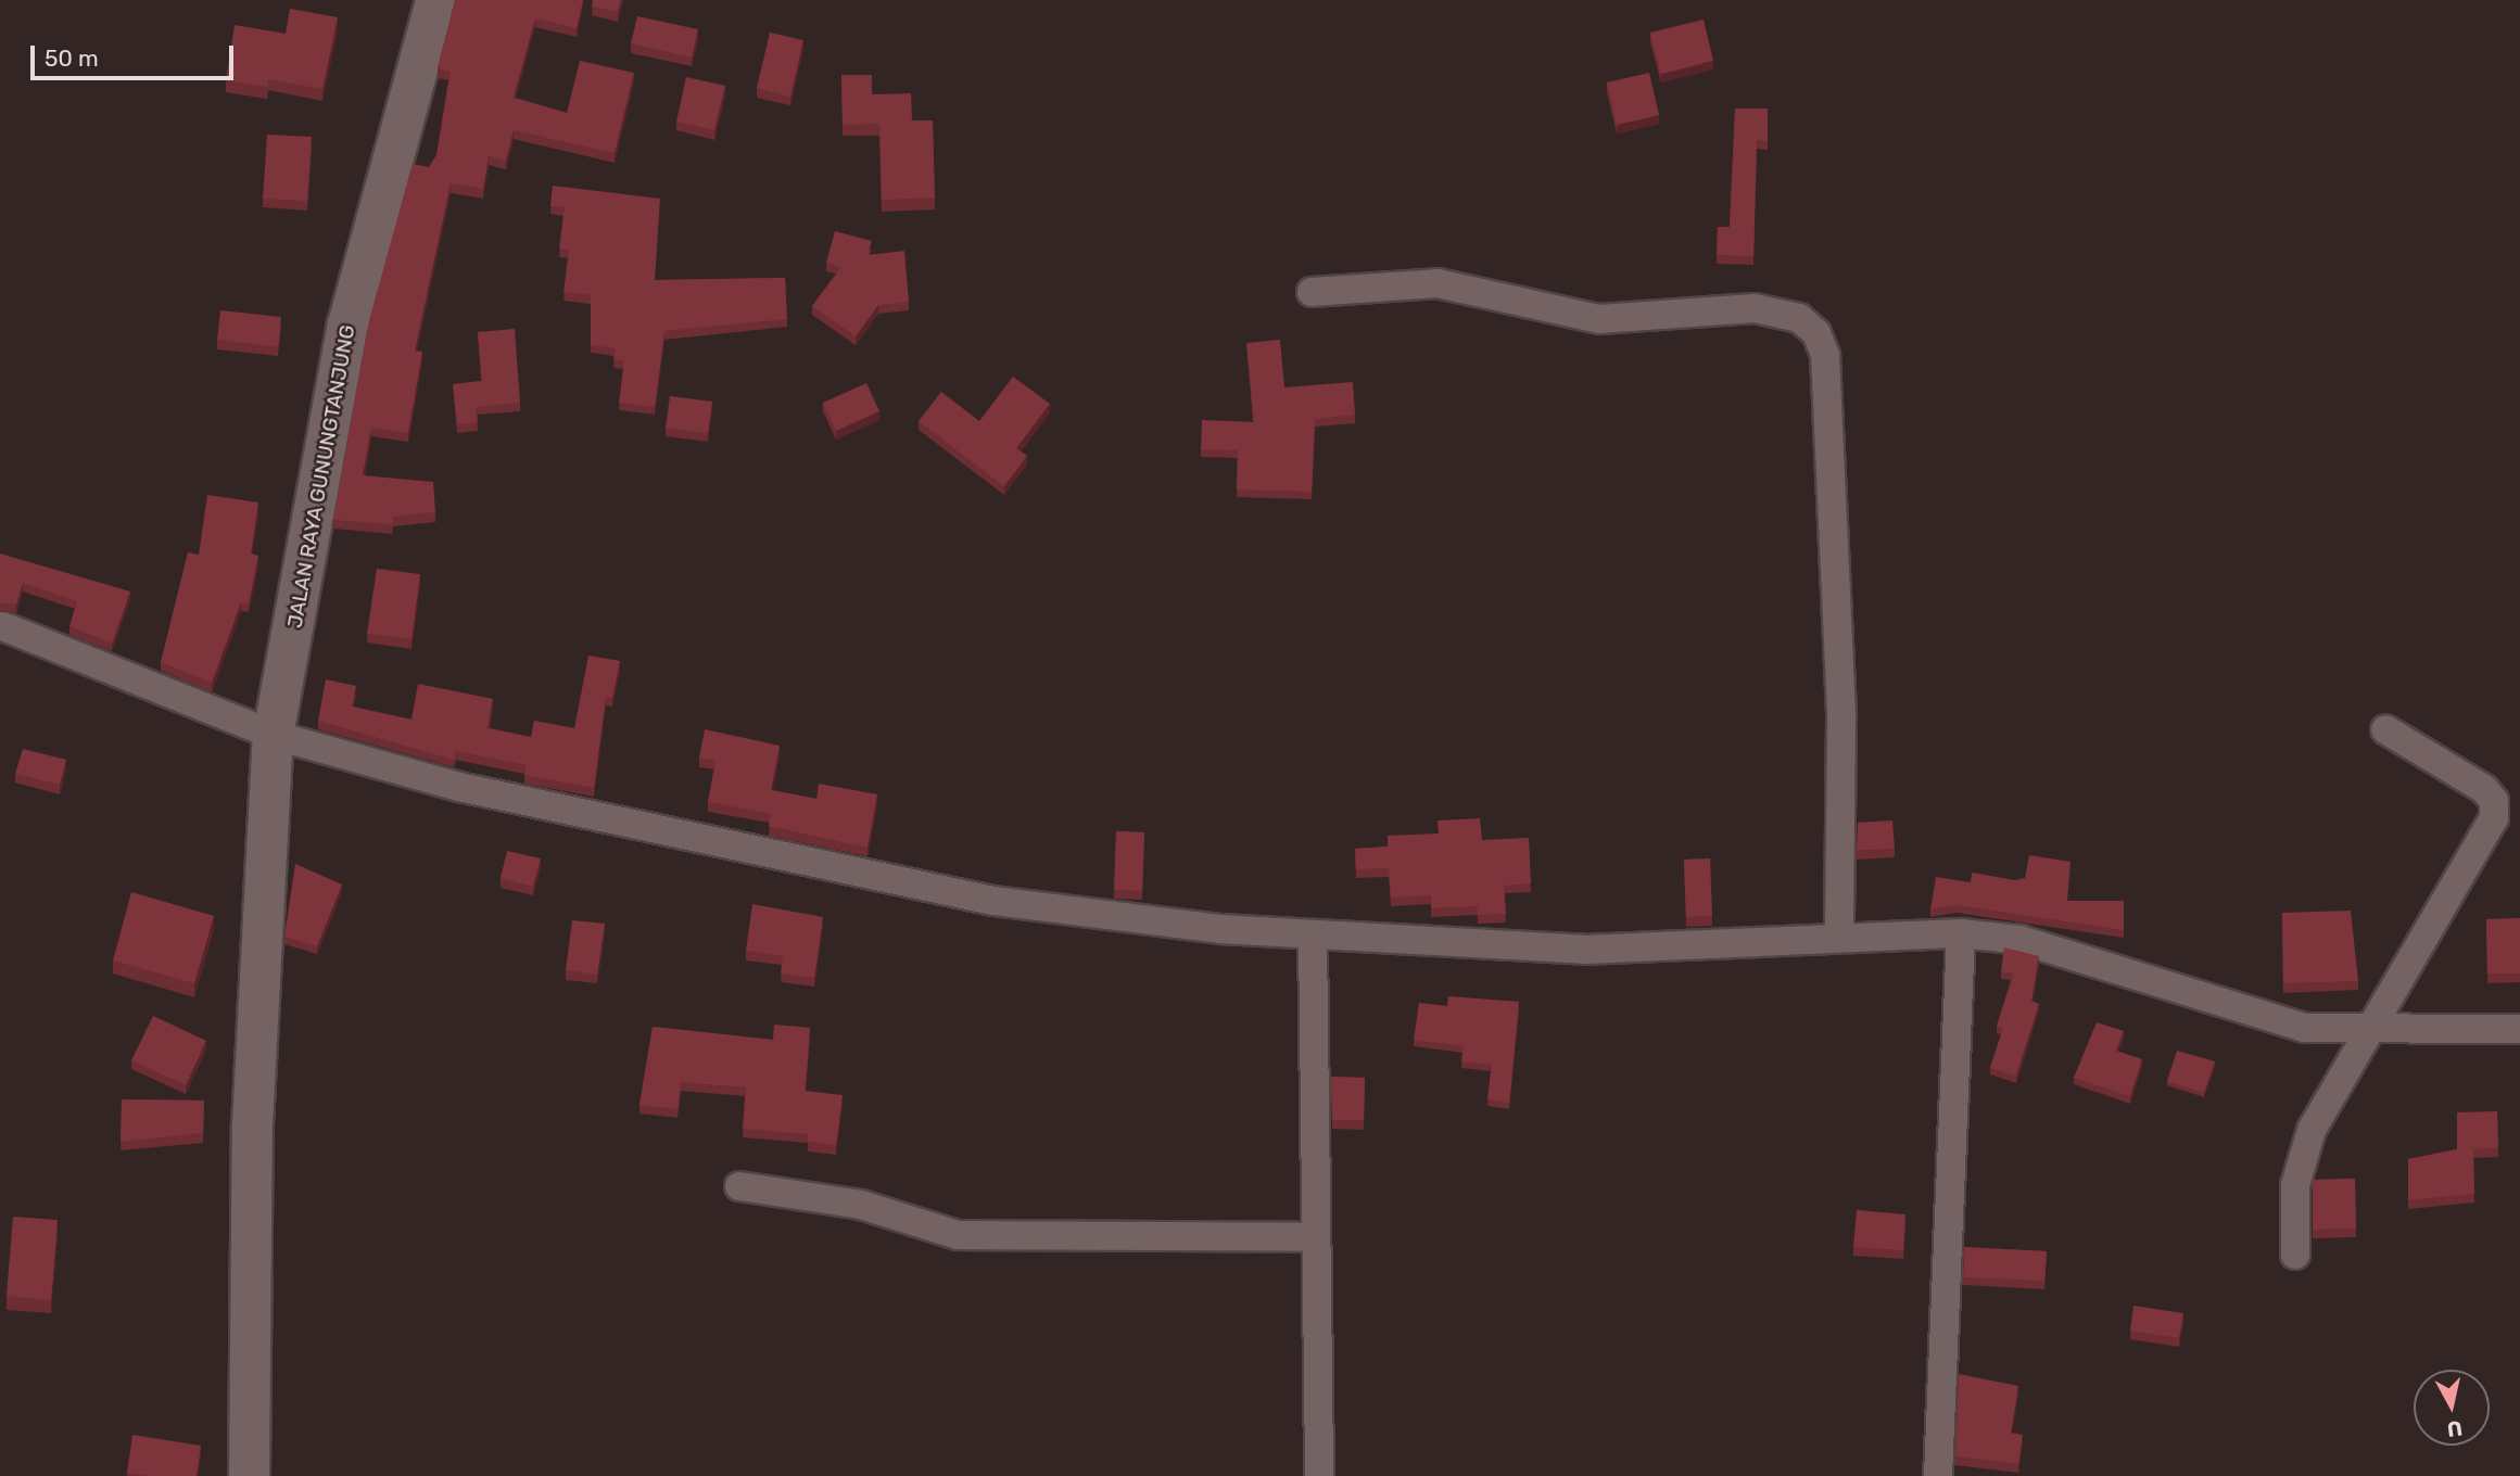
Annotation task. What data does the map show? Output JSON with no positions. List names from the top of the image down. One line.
{"streets":{"main road":["JALAN RAYA GUNUNGTANJUNG"]},"scale_bar":"50 m","north":"bottom"}
